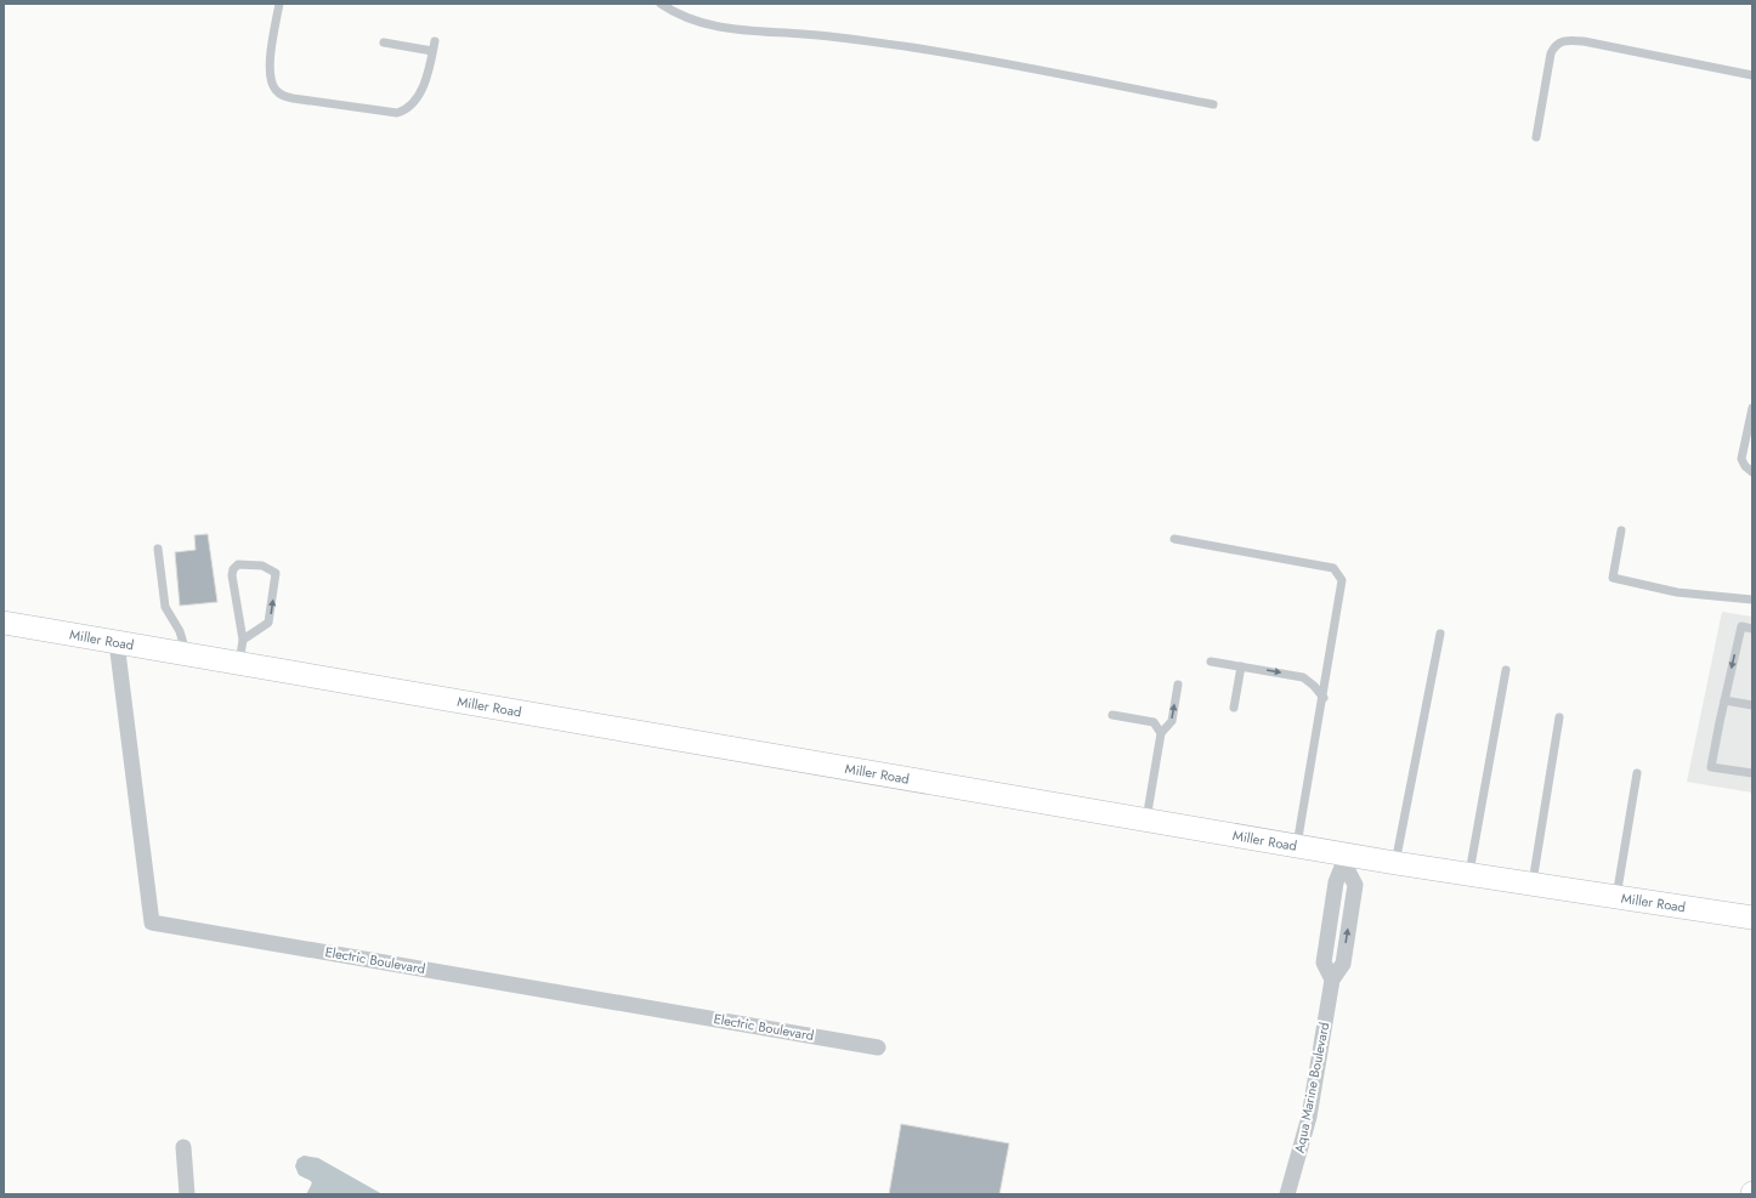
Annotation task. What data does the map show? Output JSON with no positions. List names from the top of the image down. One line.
{"streets":{"street":["Miller Road","Electric Boulevard","Aqua Marine Boulevard"]},"crossings":[["Miller Road","Electric Boulevard"],["Miller Road","Aqua Marine Boulevard"]]}
